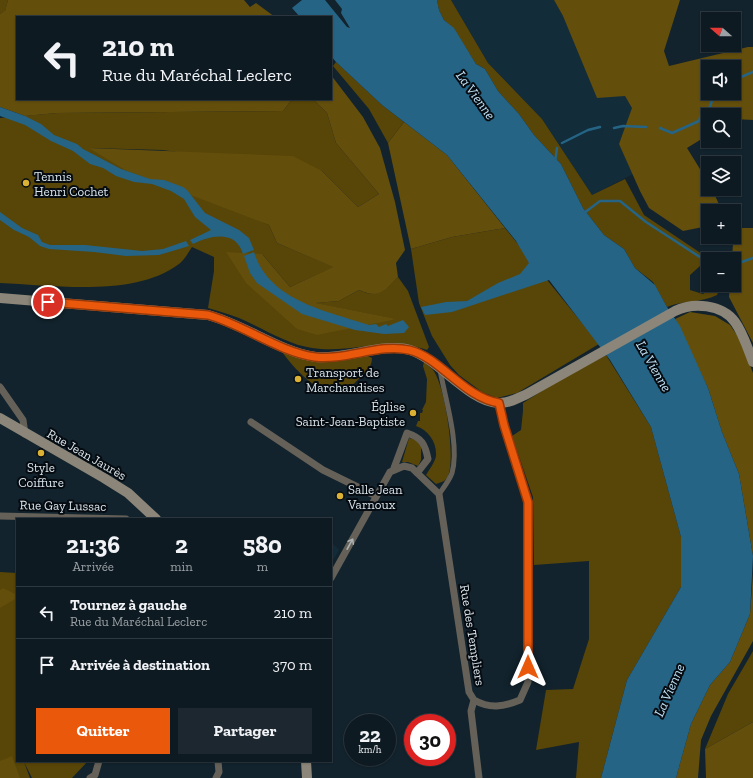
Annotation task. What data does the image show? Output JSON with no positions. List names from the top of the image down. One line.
{"streets":{"main road":["Rue Jean Jaurès"],"street":["Rue Gay Lussac","Rue des Templiers"]},"water":["La Vienne"],"places":["Tennis Henri Cochet","Transport de Marchandises","Église Saint-Jean-Baptiste","Style Coiffure","Salle Jean Varnoux"],"north":"left","page":{"map_buttons":["+","−"],"turn":["210 m","Rue du Maréchal Leclerc"],"eta":["21:36","Arrivée","2","min","580","m"],"list":[{"name":"Tournez à gauche","note":"Rue du Maréchal Leclerc","value":"210 m"},{"name":"Arrivée à destination","value":"370 m"}],"buttons":["Quitter","Partager"],"speed":"22 km/h","limit":"30"}}
